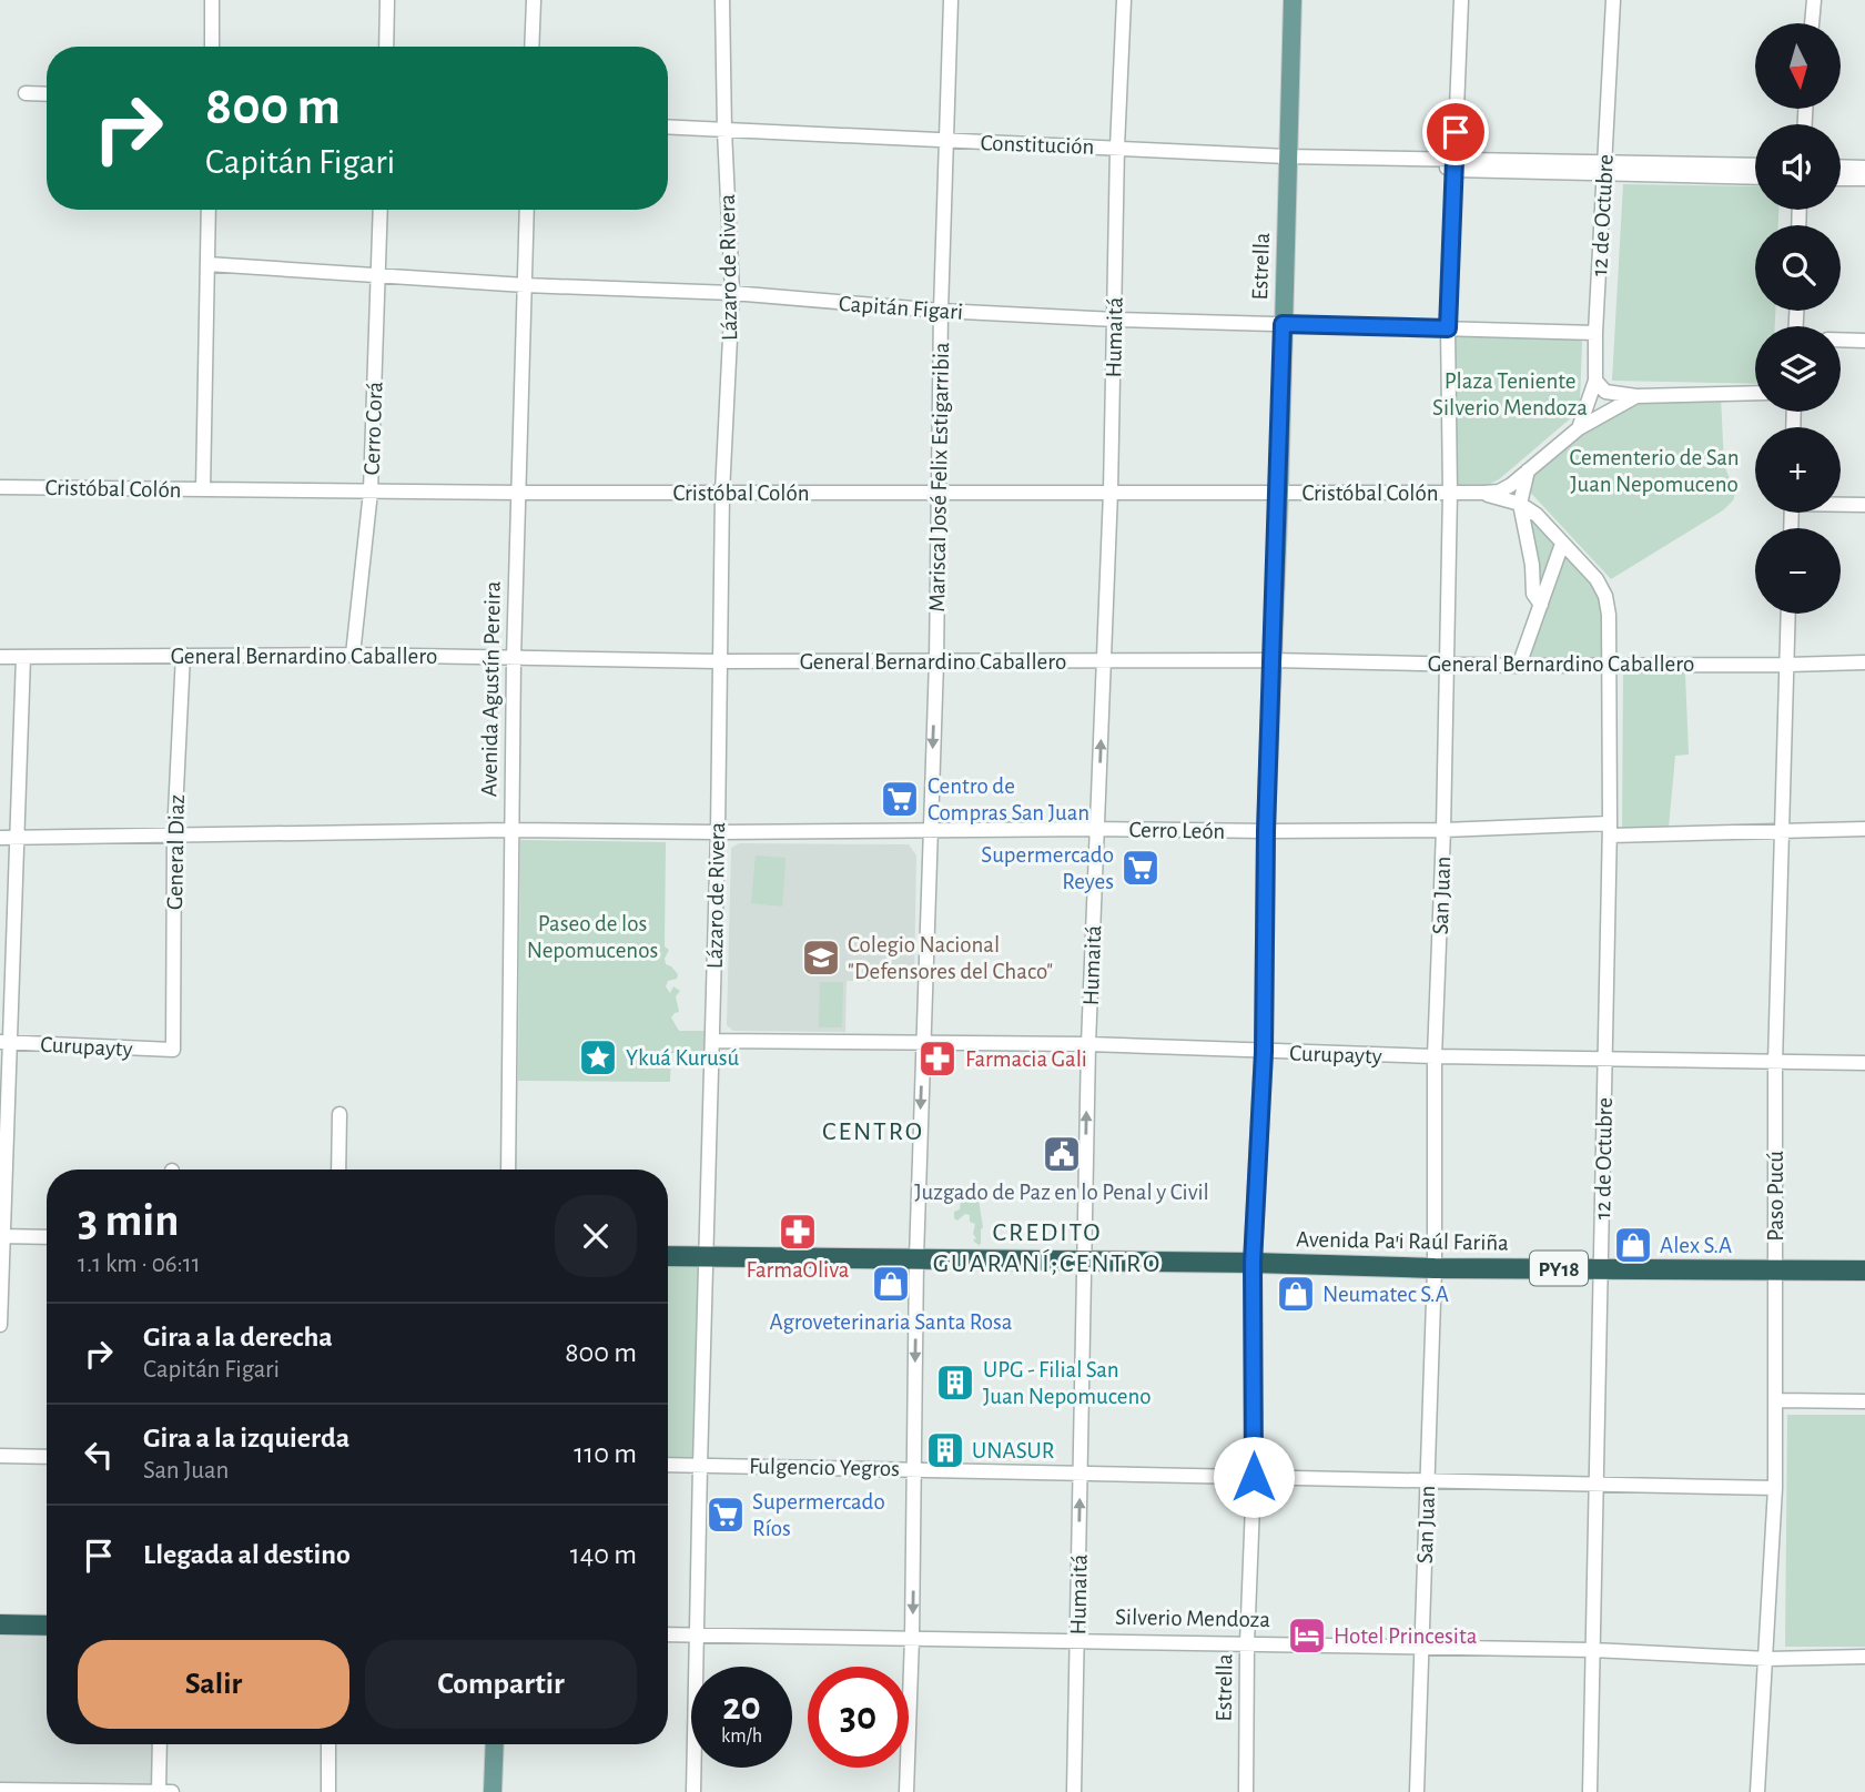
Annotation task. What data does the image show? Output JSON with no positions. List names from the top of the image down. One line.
{"streets":{"highway":["Avenida Pa'i Raúl Fariña","PY18"],"main road":["Estrella"],"street":["Constitución","12 de Octubre","Lázaro de Rivera","Capitán Figari","Humaitá","Cerro Corá","Mariscal José Felix Estigarribia","Cristóbal Colón","General Bernardino Caballero","Avenida Agustín Pereira","Cerro León","General Diaz","San Juan","Curupayty","Paso Pucú","Fulgencio Yegros","Silverio Mendoza"]},"crossings":[["Constitución","12 de Octubre"],["Constitución","Estrella"],["Constitución","Lázaro de Rivera"],["Constitución","Humaitá"],["Constitución","Mariscal José Felix Estigarribia"],["Constitución","San Juan"],["12 de Octubre","Capitán Figari"],["12 de Octubre","General Bernardino Caballero"],["12 de Octubre","Cerro León"],["12 de Octubre","Curupayty"],["12 de Octubre","Avenida Pa'i Raúl Fariña"],["12 de Octubre","Fulgencio Yegros"],["12 de Octubre","Silverio Mendoza"],["Estrella","Capitán Figari"],["Estrella","Cristóbal Colón"],["Estrella","General Bernardino Caballero"],["Estrella","Cerro León"],["Estrella","Curupayty"],["Estrella","Avenida Pa'i Raúl Fariña"],["Estrella","Fulgencio Yegros"],["Estrella","Silverio Mendoza"],["Lázaro de Rivera","Capitán Figari"],["Lázaro de Rivera","Cristóbal Colón"],["Lázaro de Rivera","General Bernardino Caballero"],["Lázaro de Rivera","Cerro León"],["Lázaro de Rivera","Curupayty"],["Lázaro de Rivera","Avenida Pa'i Raúl Fariña"],["Lázaro de Rivera","Fulgencio Yegros"],["Lázaro de Rivera","Silverio Mendoza"],["Capitán Figari","Humaitá"],["Capitán Figari","Cerro Corá"],["Capitán Figari","Mariscal José Felix Estigarribia"],["Capitán Figari","Avenida Agustín Pereira"],["Capitán Figari","San Juan"],["Humaitá","Cristóbal Colón"],["Humaitá","General Bernardino Caballero"],["Humaitá","Cerro León"],["Humaitá","Curupayty"],["Humaitá","Avenida Pa'i Raúl Fariña"],["Humaitá","Fulgencio Yegros"],["Humaitá","Silverio Mendoza"],["Cerro Corá","Cristóbal Colón"],["Cerro Corá","General Bernardino Caballero"],["Mariscal José Felix Estigarribia","Cristóbal Colón"],["Mariscal José Felix Estigarribia","General Bernardino Caballero"],["Mariscal José Felix Estigarribia","Cerro León"],["Mariscal José Felix Estigarribia","Curupayty"],["Mariscal José Felix Estigarribia","Avenida Pa'i Raúl Fariña"],["Mariscal José Felix Estigarribia","Fulgencio Yegros"],["Mariscal José Felix Estigarribia","Silverio Mendoza"],["Cristóbal Colón","Avenida Agustín Pereira"],["Cristóbal Colón","San Juan"],["General Bernardino Caballero","Avenida Agustín Pereira"],["General Bernardino Caballero","General Diaz"],["General Bernardino Caballero","San Juan"],["General Bernardino Caballero","Paso Pucú"],["Avenida Agustín Pereira","Cerro León"],["Cerro León","General Diaz"],["Cerro León","San Juan"],["Cerro León","Paso Pucú"],["General Diaz","Curupayty"],["San Juan","Curupayty"],["San Juan","Avenida Pa'i Raúl Fariña"],["San Juan","Fulgencio Yegros"],["San Juan","Silverio Mendoza"],["Curupayty","Paso Pucú"],["Paso Pucú","Avenida Pa'i Raúl Fariña"],["Paso Pucú","Fulgencio Yegros"],["Paso Pucú","Silverio Mendoza"]],"one_way":["Mariscal José Felix Estigarribia"],"districts":["CENTRO","CREDITO GUARANÍ;CENTRO"],"parks":["Plaza Teniente Silverio Mendoza","Cementerio de San Juan Nepomuceno","Paseo de los Nepomucenos"],"places":{"supermarket":["Centro de Compras San Juan","Supermercado Reyes","Supermercado Ríos"],"school or university":["Colegio Nacional \"Defensores del Chaco\""],"place":["Ykuá Kurusú"],"pharmacy":["Farmacia Gali","FarmaOliva"],"public building":["Juzgado de Paz en lo Penal y Civil"],"shop":["Alex S.A","Agroveterinaria Santa Rosa","Neumatec S.A"],"building":["UPG - Filial San Juan Nepomuceno","UNASUR"],"hotel":["Hotel Princesita"]},"north":"bottom","page":{"map_buttons":["+","−"],"turn":["800 m","Capitán Figari"],"heading":["3 min","1.1 km · 06:11"],"list":[{"name":"Gira a la derecha","note":"Capitán Figari","value":"800 m"},{"name":"Gira a la izquierda","note":"San Juan","value":"110 m"},{"name":"Llegada al destino","value":"140 m"}],"buttons":["Salir","Compartir"],"speed":"20 km/h","limit":"30"}}
